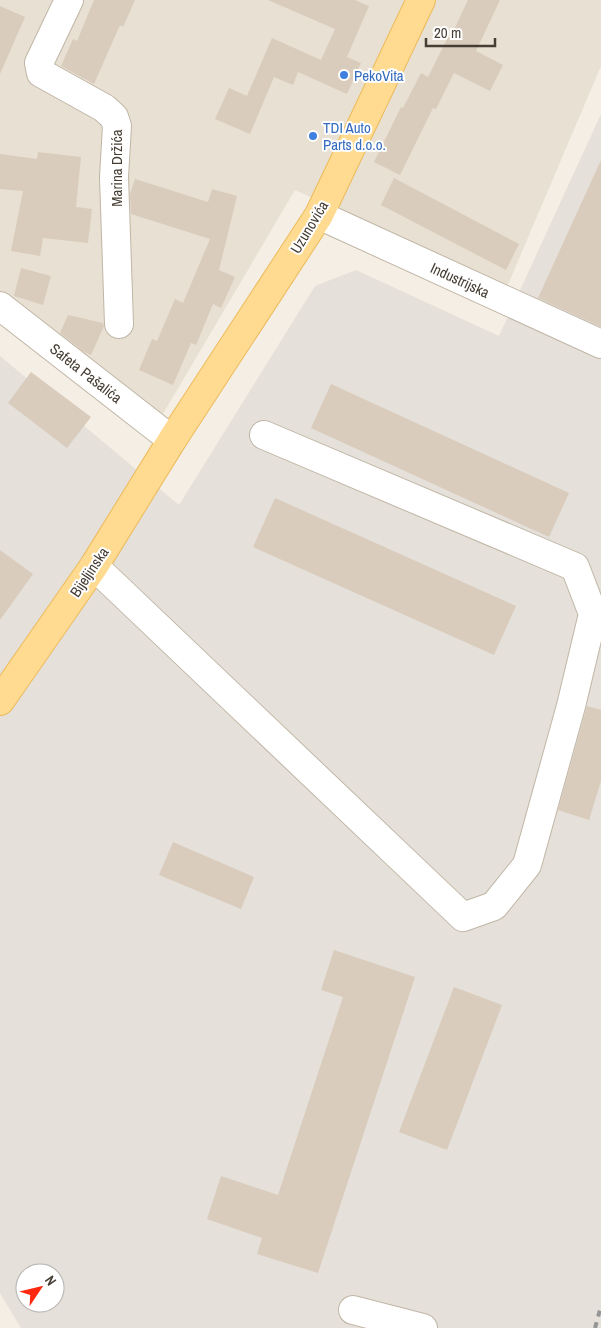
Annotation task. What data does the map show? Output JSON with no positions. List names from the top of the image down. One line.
{"streets":{"main road":["Uzunovića","Bijeljinska"],"street":["Marina Držića","Industrijska","Safeta Pašalića"]},"crossings":[["Uzunovića","Industrijska"],["Uzunovića","Safeta Pašalića"],["Uzunovića","Bijeljinska"],["Safeta Pašalića","Bijeljinska"]],"places":["PekoVita","TDI Auto Parts d.o.o."],"scale_bar":"20 m","north":"top right"}
